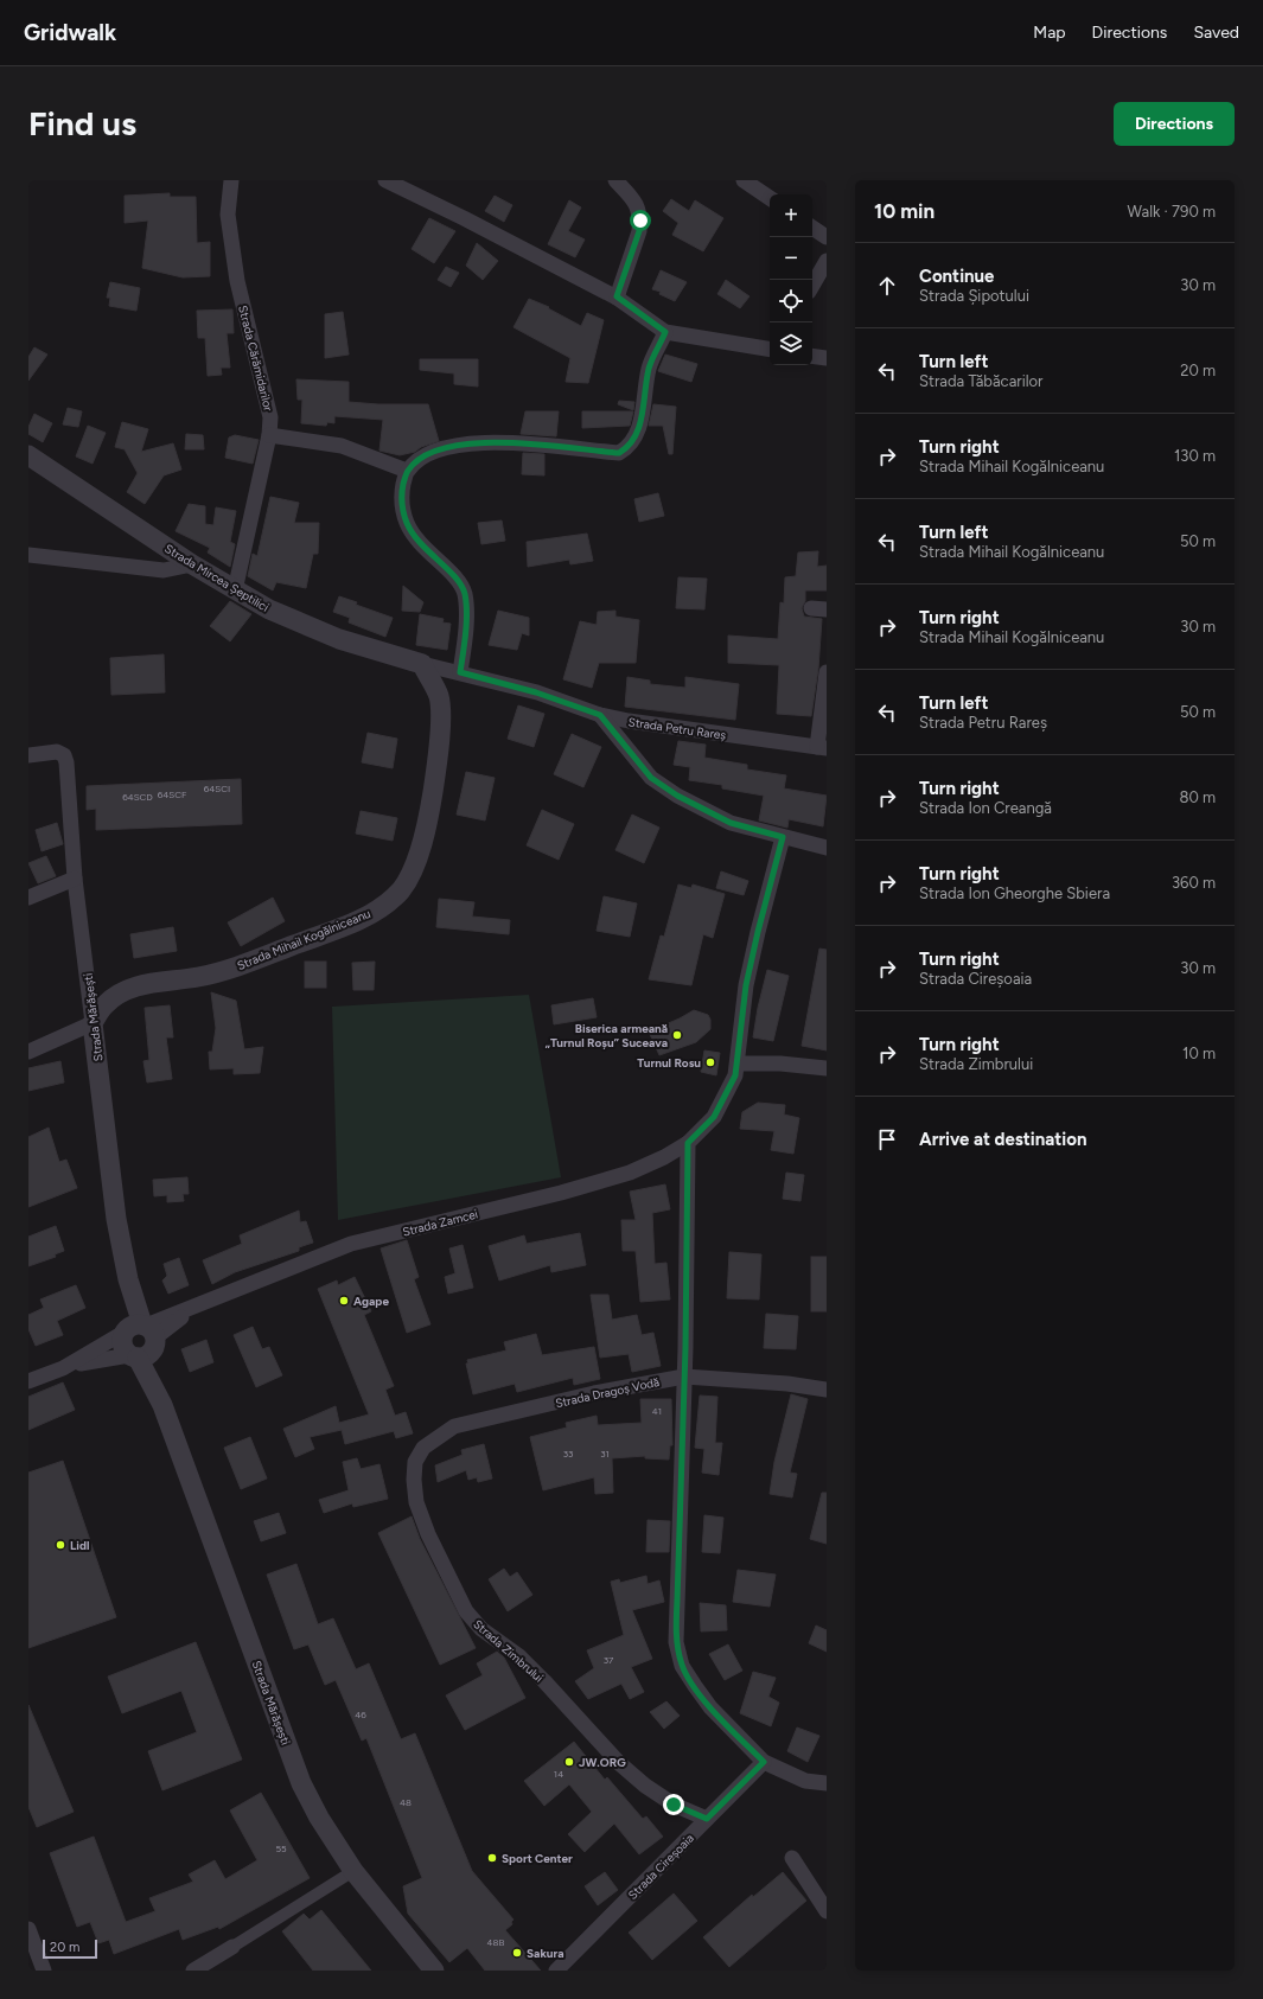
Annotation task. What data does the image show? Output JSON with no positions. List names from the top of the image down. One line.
{"streets":{"street":["Strada Cărămidarilor","Strada Mircea Șeptilici","Strada Petru Rareș","Strada Mihail Kogălniceanu","Strada Mărășești","Strada Zamcei","Strada Dragoș Vodă","Strada Zimbrului","Strada Cireșoaia"]},"crossings":[["Strada Cărămidarilor","Strada Mircea Șeptilici"],["Strada Mircea Șeptilici","Strada Petru Rareș"],["Strada Mircea Șeptilici","Strada Mihail Kogălniceanu"],["Strada Petru Rareș","Strada Mihail Kogălniceanu"],["Strada Mihail Kogălniceanu","Strada Mărășești"],["Strada Mărășești","Strada Zamcei"],["Strada Dragoș Vodă","Strada Zimbrului"],["Strada Zimbrului","Strada Cireșoaia"]],"places":["Biserica armeană „Turnul Roșu” Suceava","Turnul Rosu","Agape","Lidl","JW.ORG","Sport Center","Sakura"],"house_numbers":["64SCI","64SCF","64SCD","41","33","31","37","46","14","48","55","48B"],"scale_bar":"20 m","page":{"header":"Gridwalk","nav":["Map","Directions","Saved"],"buttons":"Directions","title":"Find us","heading":["10 min","Walk · 790 m"],"map_buttons":["+","−"],"list":[["Continue","Strada Șipotului","30 m"],["Turn left","Strada Tăbăcarilor","20 m"],["Turn right","Strada Mihail Kogălniceanu","130 m"],["Turn left","Strada Mihail Kogălniceanu","50 m"],["Turn right","Strada Mihail Kogălniceanu","30 m"],["Turn left","Strada Petru Rareș","50 m"],["Turn right","Strada Ion Creangă","80 m"],["Turn right","Strada Ion Gheorghe Sbiera","360 m"],["Turn right","Strada Cireșoaia","30 m"],["Turn right","Strada Zimbrului","10 m"],"Arrive at destination"],"scale":"20 m"}}
